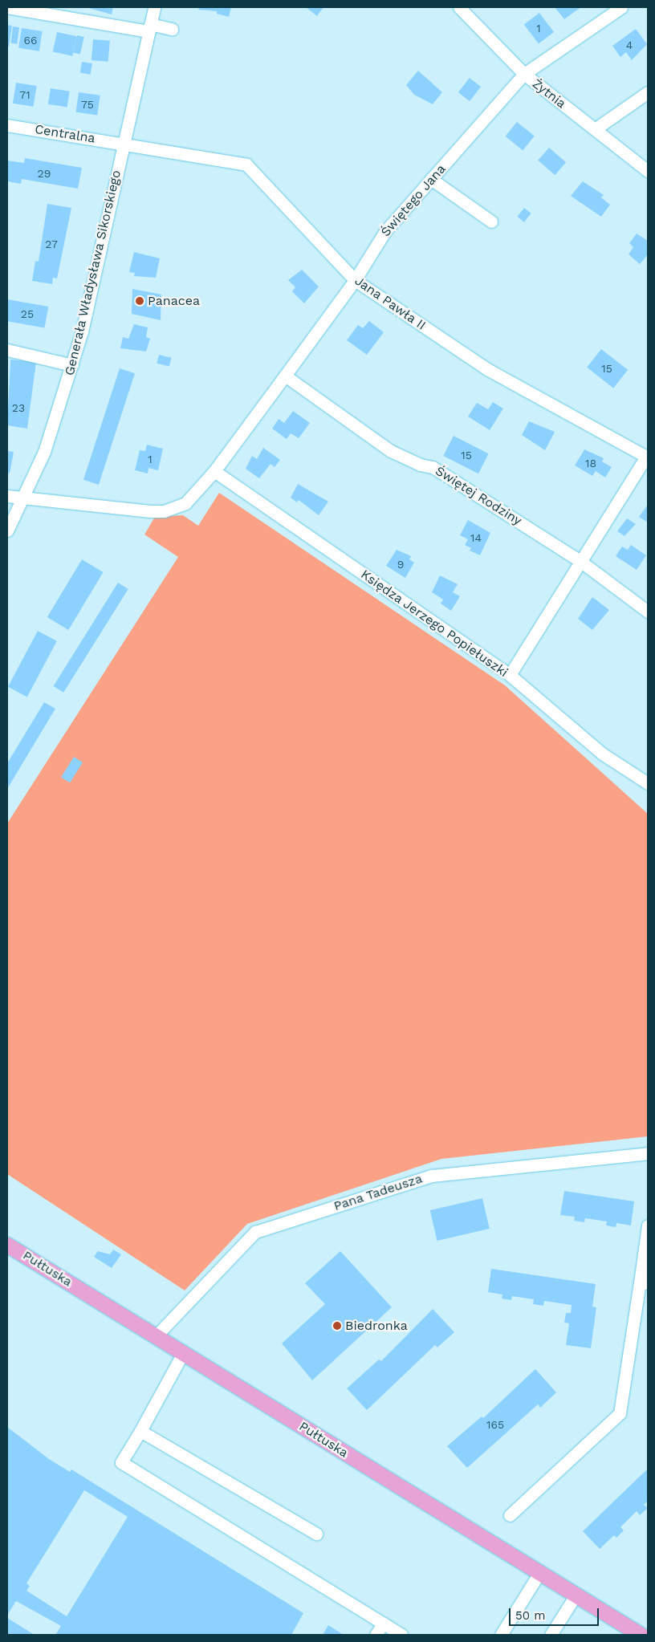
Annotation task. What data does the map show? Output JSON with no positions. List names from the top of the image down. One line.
{"streets":{"main road":["Pułtuska"],"street":["Żytnia","Centralna","Świętego Jana","Generała Władysława Sikorskiego","Jana Pawła II","Świętej Rodziny","Księdza Jerzego Popiełuszki","Pana Tadeusza"]},"crossings":[["Żytnia","Świętego Jana"],["Centralna","Generała Władysława Sikorskiego"],["Centralna","Jana Pawła II"],["Świętego Jana","Generała Władysława Sikorskiego"],["Świętego Jana","Jana Pawła II"],["Świętego Jana","Świętej Rodziny"],["Świętego Jana","Księdza Jerzego Popiełuszki"],["Generała Władysława Sikorskiego","Jana Pawła II"],["Pana Tadeusza","Pułtuska"]],"places":["Panacea","Biedronka"],"house_numbers":["1","66","4","71","75","29","27","25","15","23","15","1","18","14","9","165"],"scale_bar":"50 m"}
